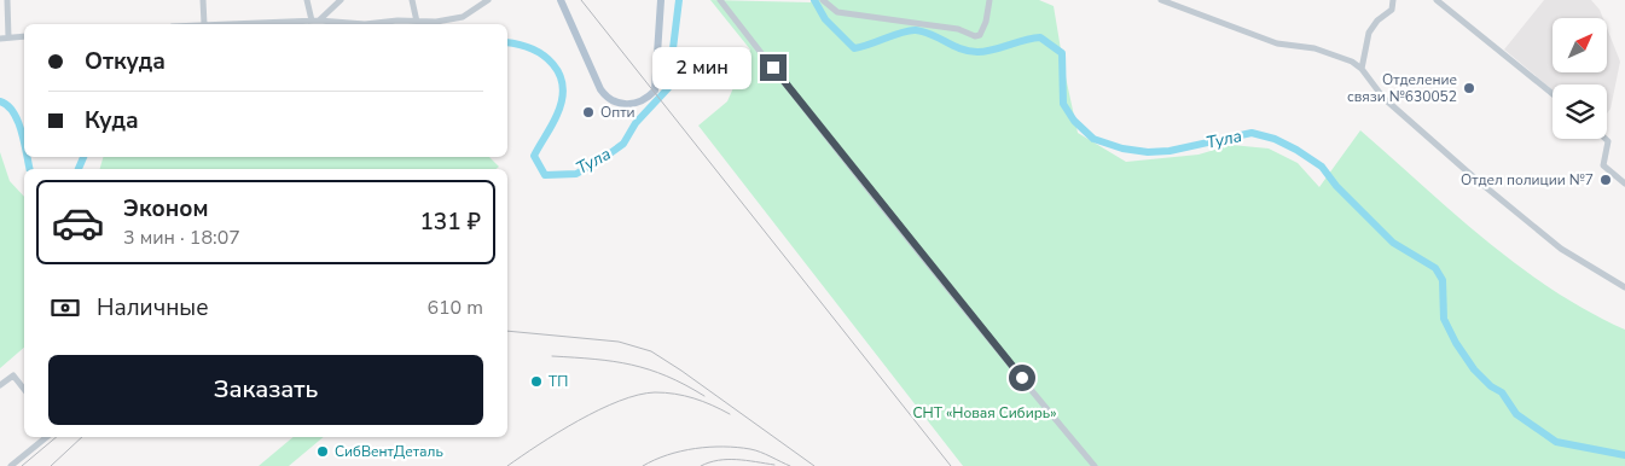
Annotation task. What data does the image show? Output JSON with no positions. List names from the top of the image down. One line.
{"water":["Тула"],"parks":["СНТ «Новая Сибирь»"],"places":["Отделение связи №630052","Опти","Отдел полиции №7","ТП","СибВентДеталь"],"north":"top right","page":{"banner":["Откуда","Куда"],"bubble":"2 мин","list":[{"name":"Эконом","note":"3 мин · 18:07","value":"131 ₽"}],"pay":["Наличные","610 m"],"buttons":"Заказать"}}
